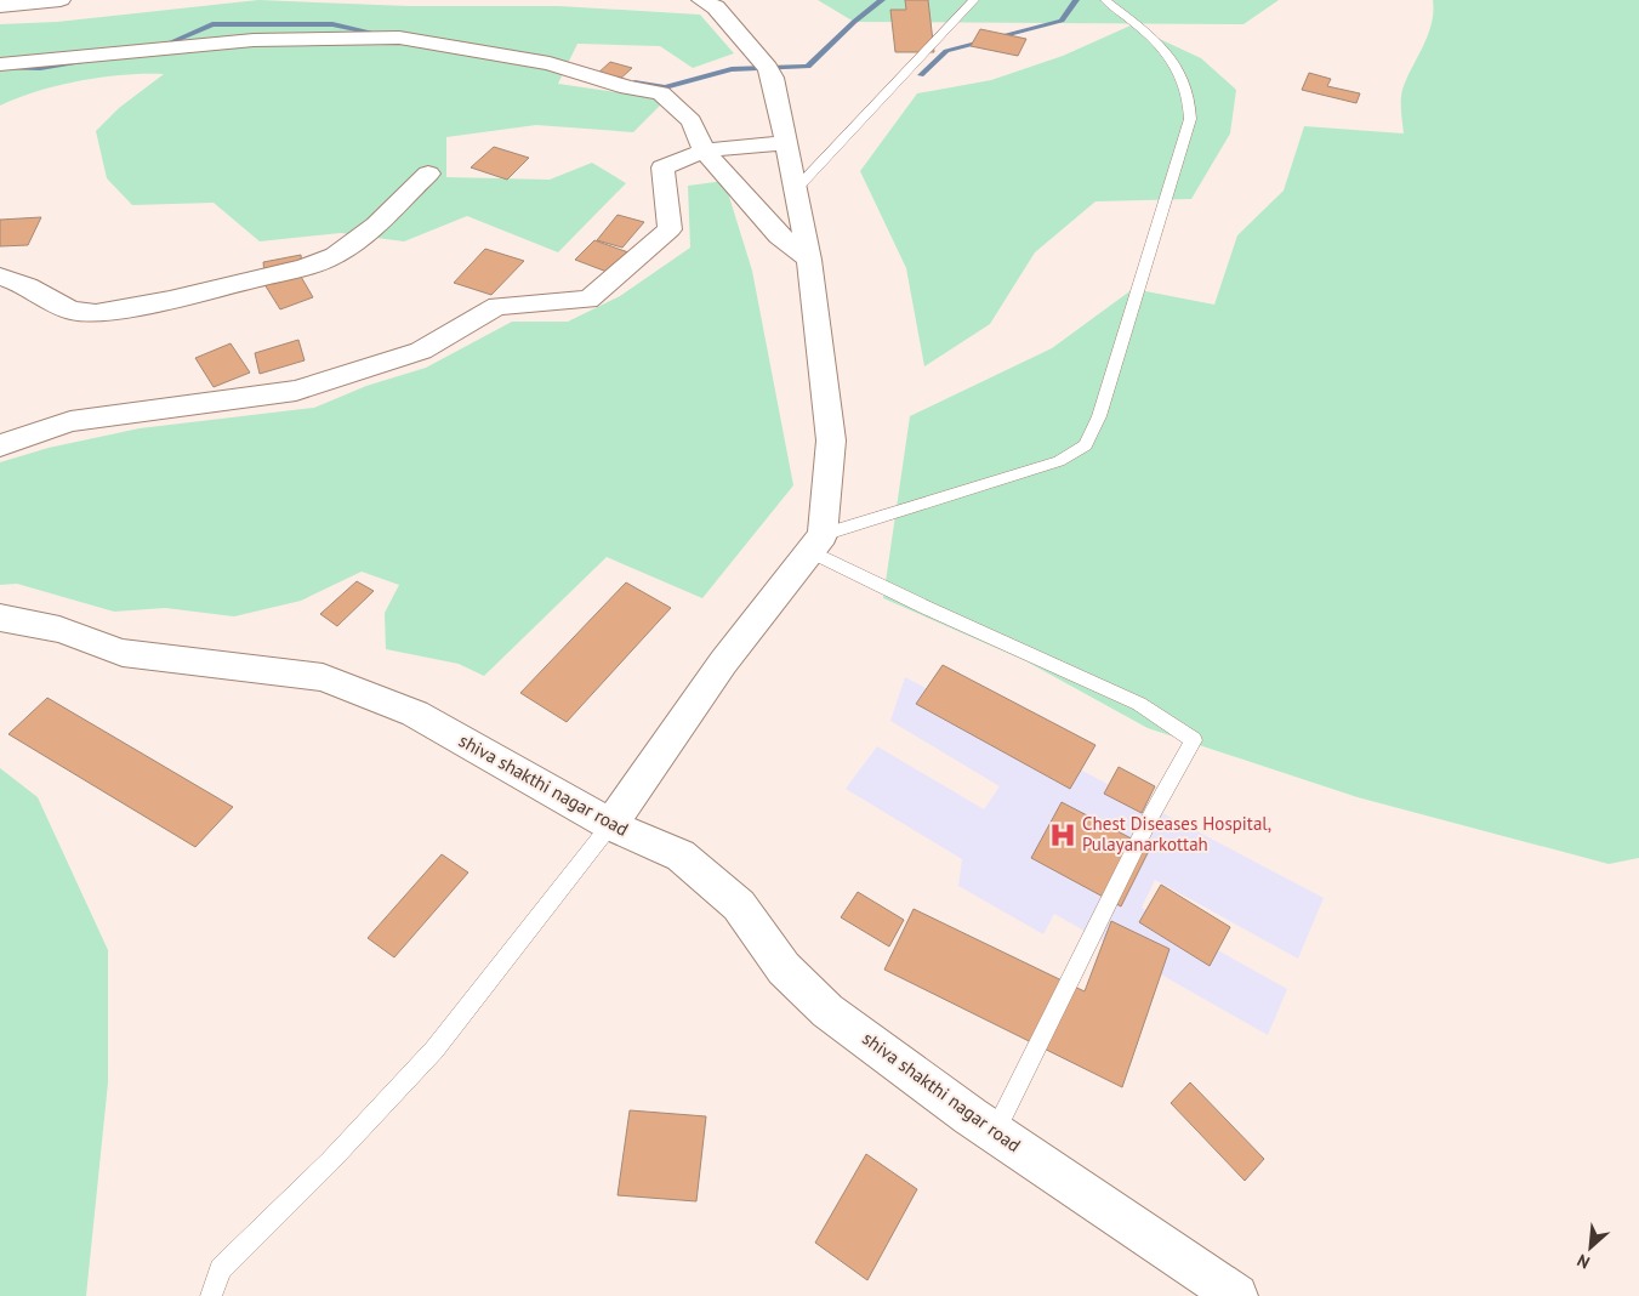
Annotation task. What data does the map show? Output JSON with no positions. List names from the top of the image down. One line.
{"streets":{"street":["shiva shakthi nagar road"]},"places":{"hospital":["Chest Diseases Hospital, Pulayanarkottah"]},"north":"bottom left"}
